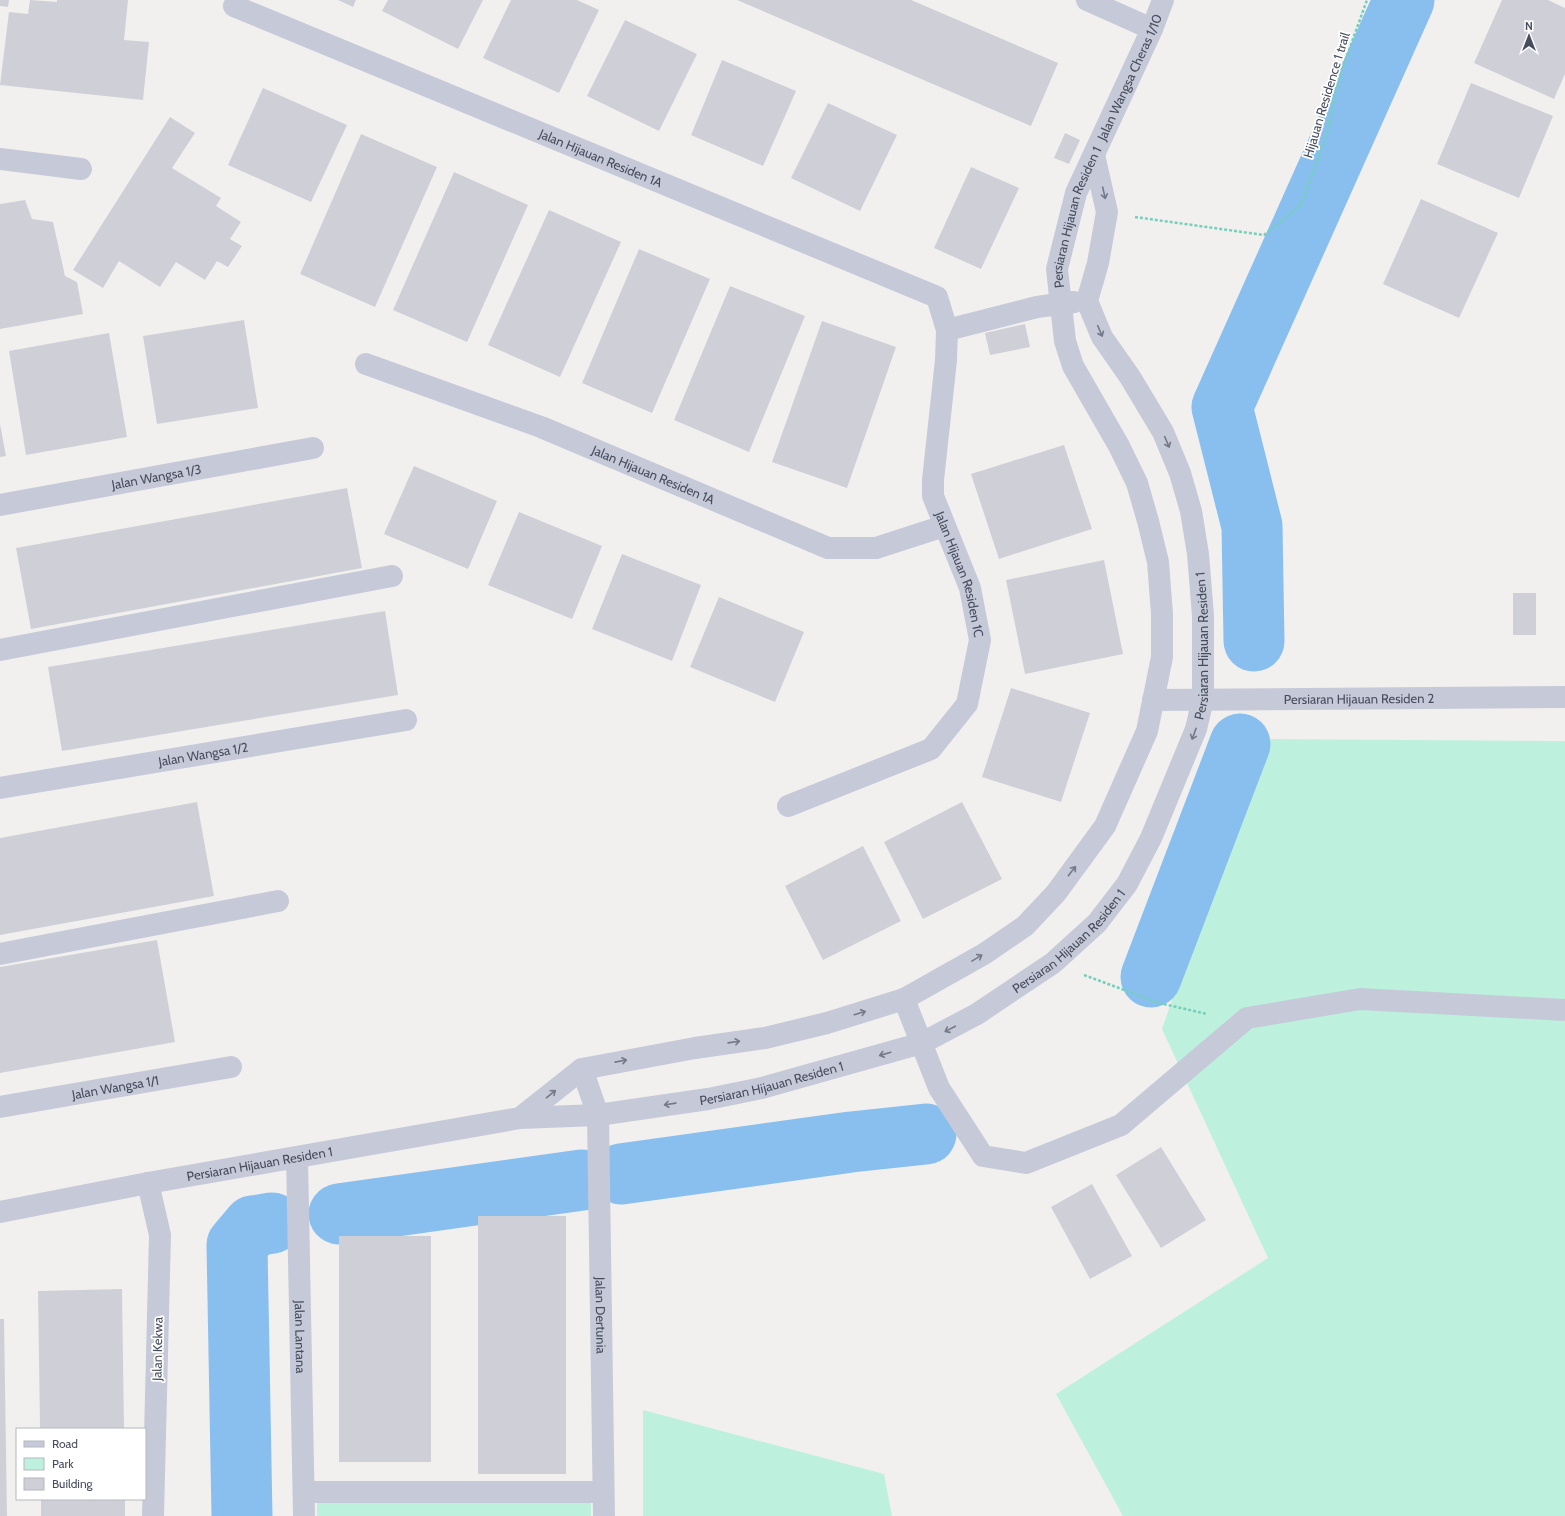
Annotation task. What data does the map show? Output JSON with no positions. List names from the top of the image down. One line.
{"streets":{"street":["Jalan Wangsa Cheras 1/10","Jalan Hijauan Residen 1A","Persiaran Hijauan Residen 1","Jalan Wangsa 1/3","Jalan Hijauan Residen 1C","Persiaran Hijauan Residen 2","Jalan Wangsa 1/2","Jalan Wangsa 1/1","Jalan Dertunia","Jalan Lantana","Jalan Kekwa"],"path":["Hijauan Residence 1 trail"]},"crossings":[["Jalan Wangsa Cheras 1/10","Persiaran Hijauan Residen 1"],["Hijauan Residence 1 trail","Persiaran Hijauan Residen 1"],["Jalan Hijauan Residen 1A","Jalan Hijauan Residen 1C"],["Persiaran Hijauan Residen 1","Persiaran Hijauan Residen 2"],["Persiaran Hijauan Residen 1","Jalan Dertunia"],["Persiaran Hijauan Residen 1","Jalan Lantana"],["Persiaran Hijauan Residen 1","Jalan Kekwa"]],"legend":["Road","Park","Building"],"north":"top"}
